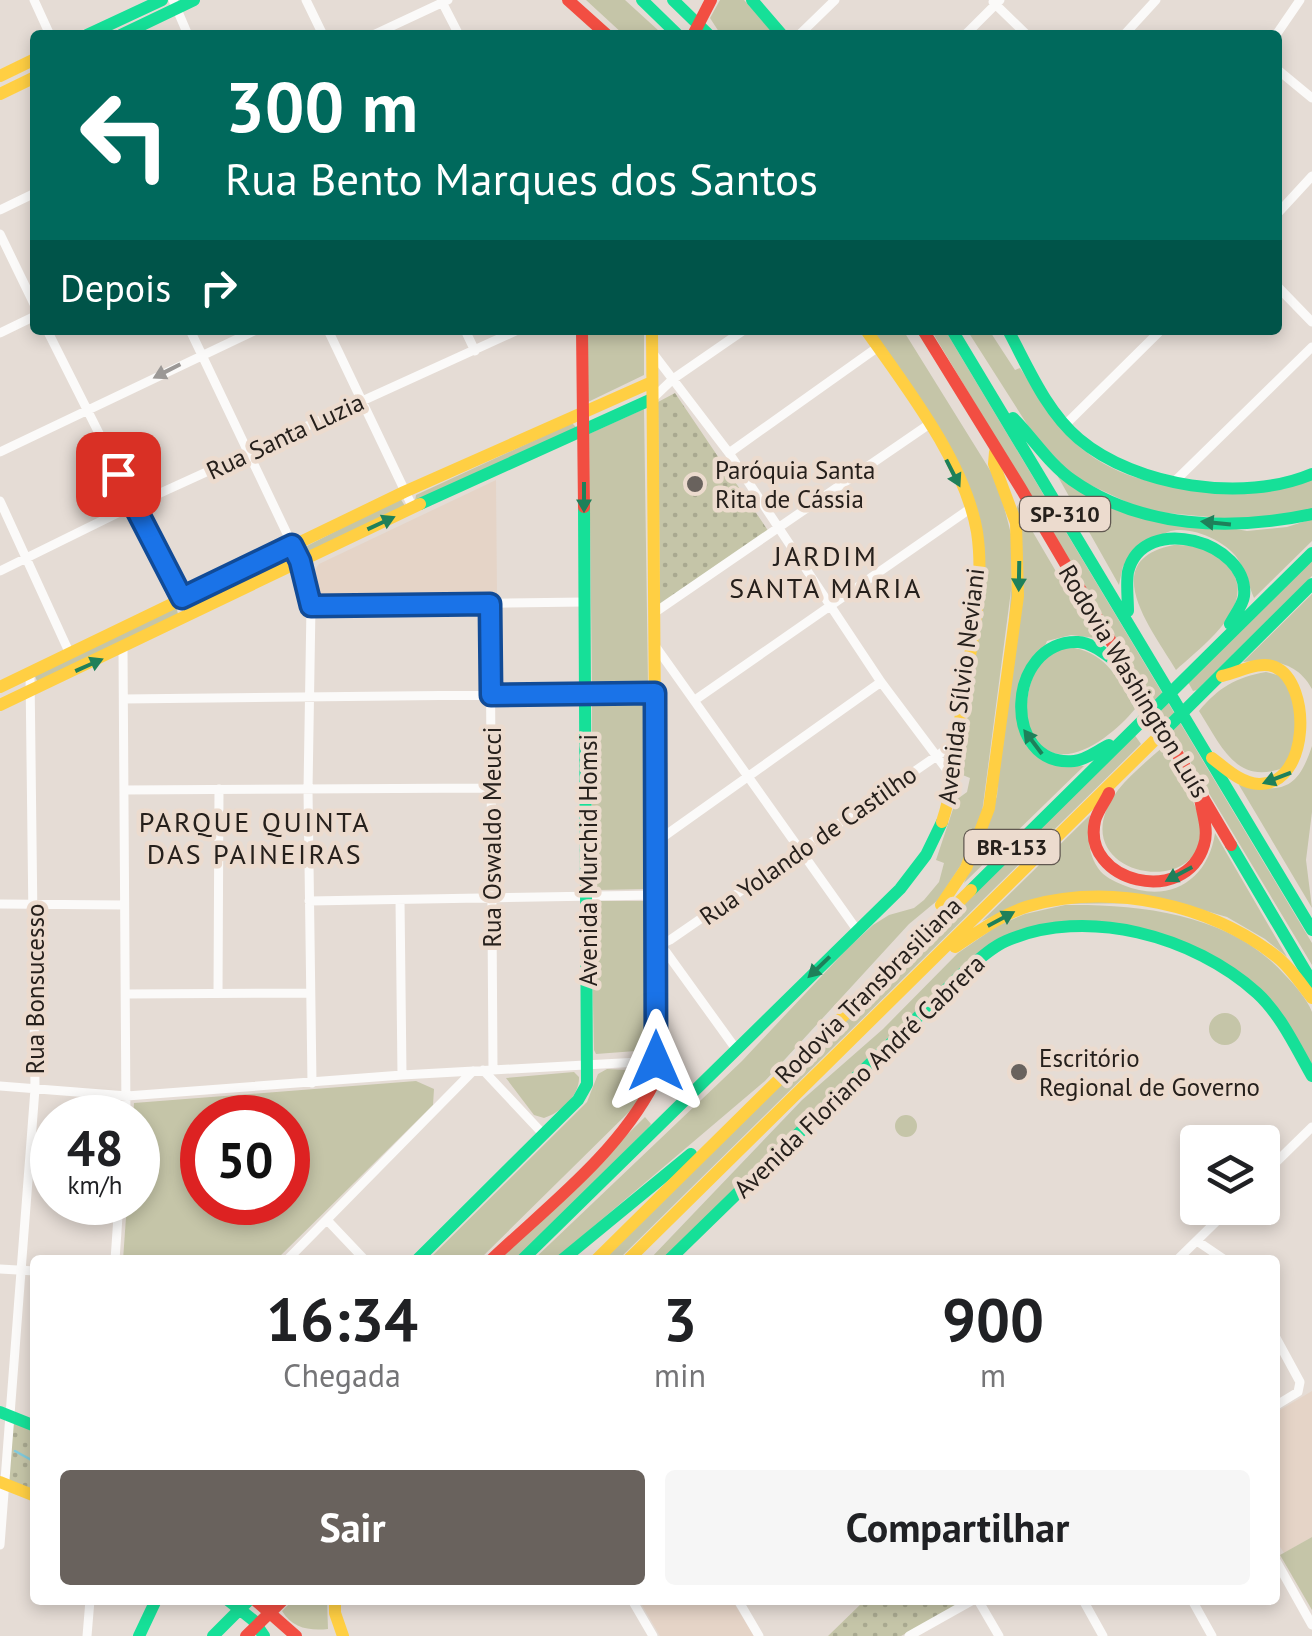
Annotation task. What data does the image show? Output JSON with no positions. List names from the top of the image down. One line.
{"streets":{"main road":["SP-310","Rodovia Washington Luís","Avenida Sílvio Neviani","BR-153","Avenida Murchid Homsi","Rodovia Transbrasiliana","Avenida Floriano André Cabrera"],"street":["Rua Santa Luzia","Rua Oswaldo Meucci","Rua Yolando de Castilho","Rua Bonsucesso"]},"crossings":[["Avenida Sílvio Neviani","Rua Yolando de Castilho"]],"districts":["JARDIM SANTA MARIA","PARQUE QUINTA DAS PAINEIRAS"],"places":["Paróquia Santa Rita de Cássia","Escritório Regional de Governo"],"page":{"turn":["300 m","Rua Bento Marques dos Santos"],"then":"Depois","speed":"48 km/h","limit":"50","eta":["16:34","Chegada","3","min","900","m"],"buttons":["Sair","Compartilhar"]}}
